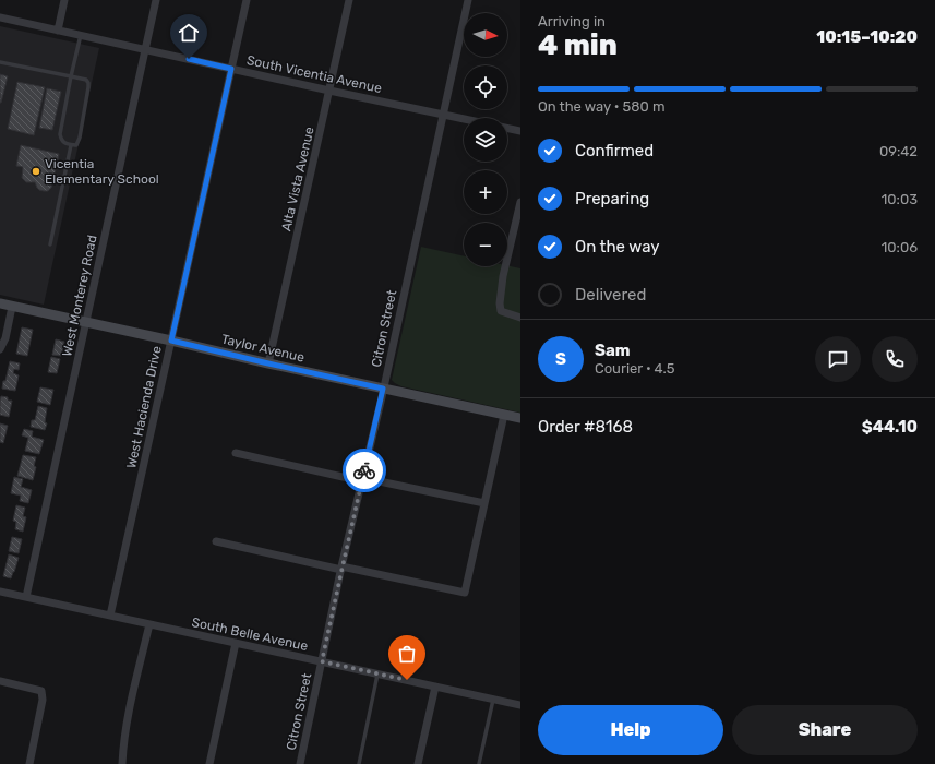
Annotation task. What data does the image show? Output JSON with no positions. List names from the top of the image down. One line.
{"streets":{"street":["South Vicentia Avenue","Alta Vista Avenue","West Monterey Road","Citron Street","Taylor Avenue","West Hacienda Drive","South Belle Avenue"]},"crossings":[["South Vicentia Avenue","Alta Vista Avenue"],["South Vicentia Avenue","West Monterey Road"],["South Vicentia Avenue","Citron Street"],["South Vicentia Avenue","West Hacienda Drive"],["Alta Vista Avenue","Taylor Avenue"],["West Monterey Road","Taylor Avenue"],["West Monterey Road","South Belle Avenue"],["Citron Street","Taylor Avenue"],["Citron Street","South Belle Avenue"],["Taylor Avenue","West Hacienda Drive"],["West Hacienda Drive","South Belle Avenue"]],"places":["Vicentia Elementary School"],"north":"right","page":{"heading":["4 min","Arriving in","10:15–10:20"],"panel":["Sam","Courier · 4.5","Order #8168","$44.10"],"map_buttons":["+","−"],"bar":"On the way · 580 m","list":[["Confirmed","09:42"],["Preparing","10:03"],["On the way","10:06"],"Delivered"],"round":"S","buttons":["Help","Share"]}}
